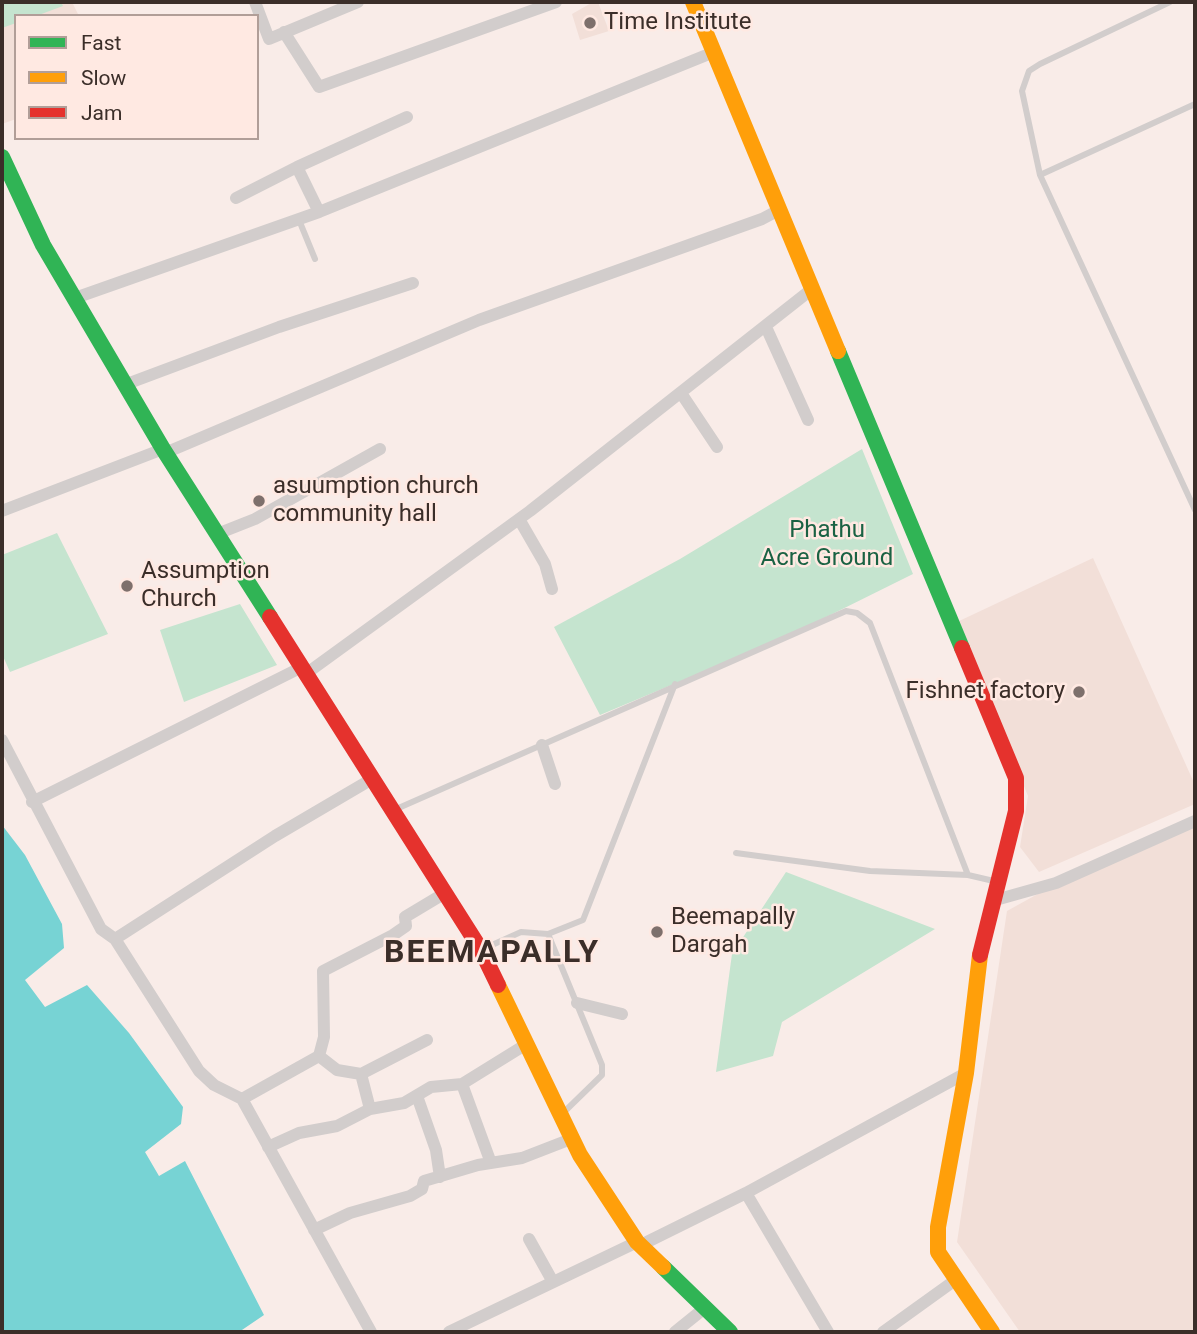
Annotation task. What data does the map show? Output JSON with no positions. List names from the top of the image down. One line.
{"districts":["BEEMAPALLY"],"parks":["Phathu Acre Ground"],"places":["Time Institute","asuumption church community hall","Assumption Church","Fishnet factory","Beemapally Dargah"],"legend":["Fast","Slow","Jam"]}
